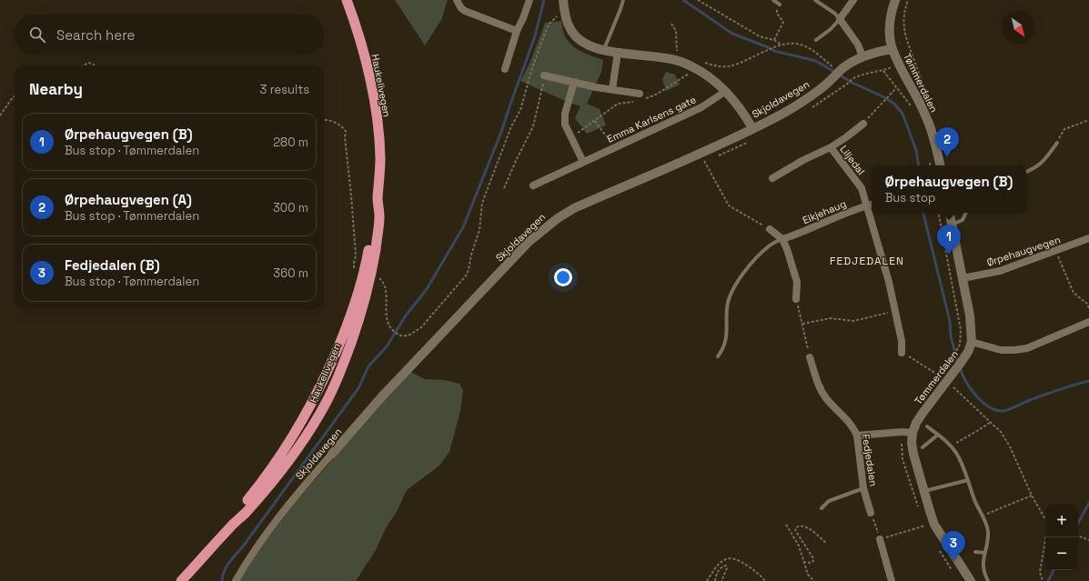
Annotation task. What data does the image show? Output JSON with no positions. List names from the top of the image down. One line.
{"streets":{"highway":["Haukelivegen"],"street":["Tømmerdalen","Skjoldavegen","Emma Karlsens gate","Liljedal","Eikjehaug","Ørpehaugvegen","Fedjedalen"]},"crossings":[["Tømmerdalen","Skjoldavegen"],["Liljedal","Eikjehaug"]],"districts":["FEDJEDALEN"],"north":"bottom right","page":{"search":"Search here","heading":["Nearby","3 results"],"list":[{"mark":"1","name":"Ørpehaugvegen (B)","note":"Bus stop · Tømmerdalen","value":"280 m"},{"mark":"2","name":"Ørpehaugvegen (A)","note":"Bus stop · Tømmerdalen","value":"300 m"},{"mark":"3","name":"Fedjedalen (B)","note":"Bus stop · Tømmerdalen","value":"360 m"}],"pins":["2","1","3"],"popup":["Ørpehaugvegen (B)","Bus stop"],"map_buttons":["+","−"]}}
